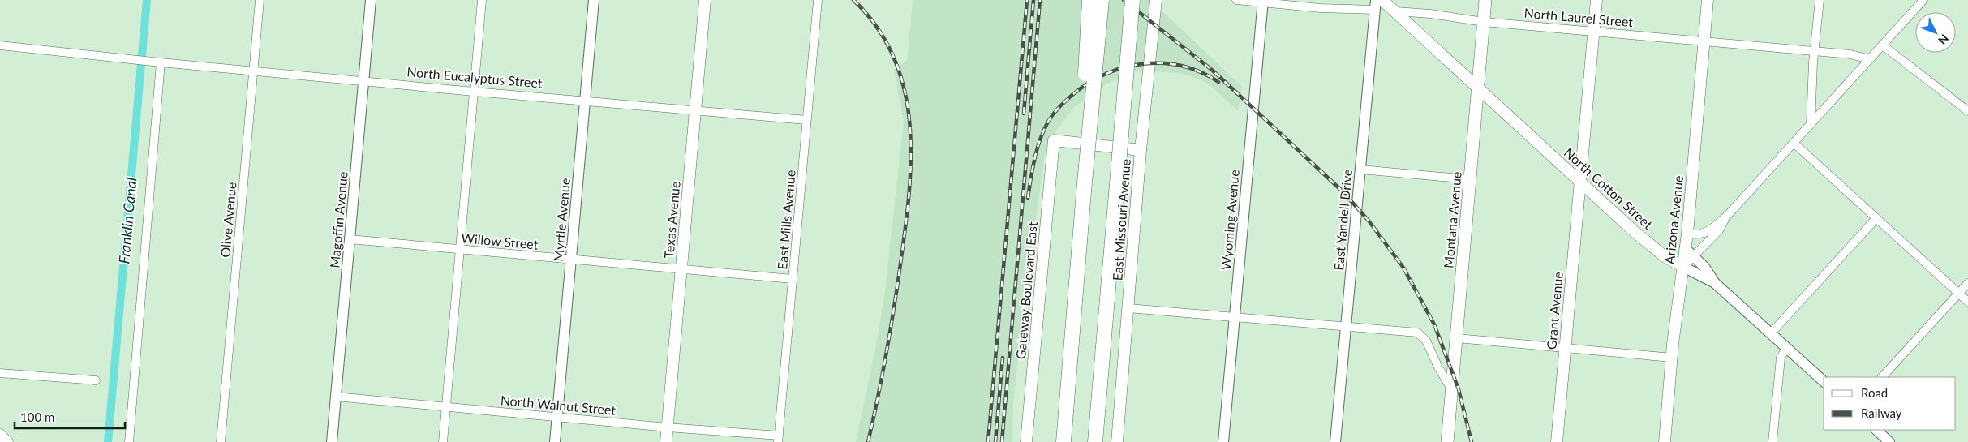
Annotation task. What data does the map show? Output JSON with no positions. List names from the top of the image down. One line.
{"streets":{"main road":["North Cotton Street","Texas Avenue","East Missouri Avenue","Montana Avenue","Arizona Avenue","Gateway Boulevard East","Grant Avenue"],"street":["North Laurel Street","North Eucalyptus Street","Olive Avenue","Magoffin Avenue","Myrtle Avenue","East Mills Avenue","Wyoming Avenue","East Yandell Drive","Willow Street","North Walnut Street"]},"crossings":[["North Laurel Street","North Cotton Street"],["North Laurel Street","Wyoming Avenue"],["North Laurel Street","East Yandell Drive"],["North Laurel Street","Montana Avenue"],["North Laurel Street","Arizona Avenue"],["North Laurel Street","Grant Avenue"],["North Eucalyptus Street","Olive Avenue"],["North Eucalyptus Street","Magoffin Avenue"],["North Eucalyptus Street","Myrtle Avenue"],["North Eucalyptus Street","Texas Avenue"],["North Eucalyptus Street","East Mills Avenue"],["North Cotton Street","Montana Avenue"],["North Cotton Street","Arizona Avenue"],["North Cotton Street","Grant Avenue"],["Magoffin Avenue","Willow Street"],["Magoffin Avenue","North Walnut Street"],["Myrtle Avenue","Willow Street"],["Myrtle Avenue","North Walnut Street"],["Texas Avenue","Willow Street"],["Texas Avenue","North Walnut Street"],["East Mills Avenue","Willow Street"],["East Mills Avenue","North Walnut Street"],["East Missouri Avenue","Gateway Boulevard East"]],"water":["Franklin Canal"],"legend":["Road","Railway"],"scale_bar":"100 m","north":"bottom right"}
